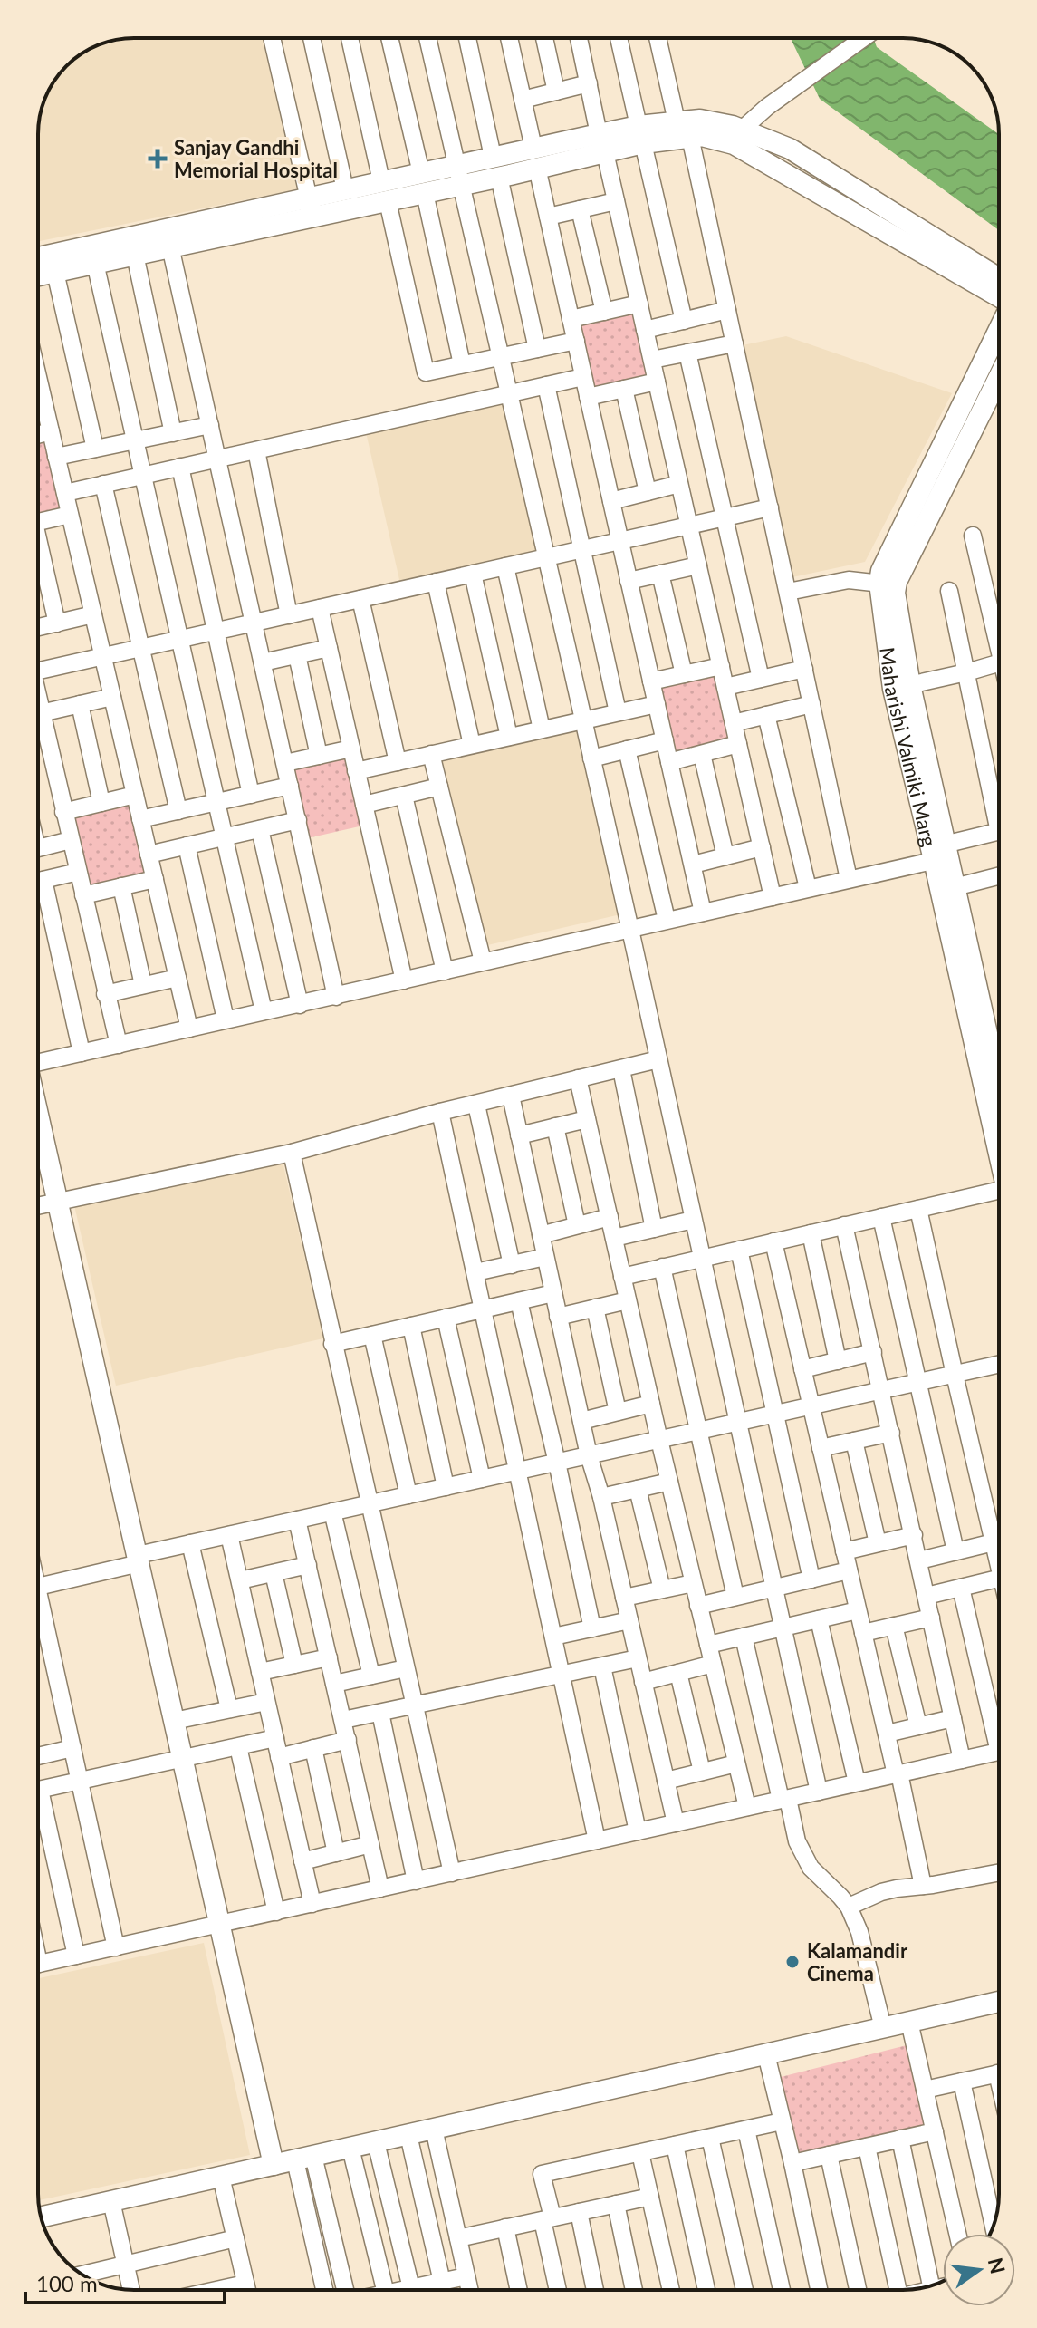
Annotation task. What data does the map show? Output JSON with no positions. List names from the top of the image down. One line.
{"streets":{"street":["Maharishi Valmiki Marg"]},"places":{"health":["Sanjay Gandhi Memorial Hospital"],"other":["Kalamandir Cinema"]},"scale_bar":"100 m","north":"right"}
